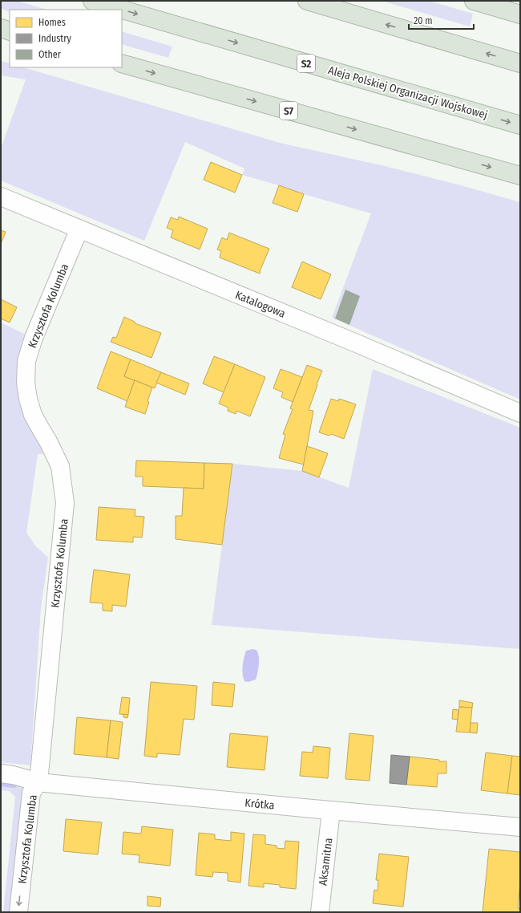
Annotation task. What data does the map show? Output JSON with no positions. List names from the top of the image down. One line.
{"streets":{"highway":["S2","Aleja Polskiej Organizacji Wojskowej","S7"],"street":["Katalogowa","Krzysztofa Kolumba","Krótka","Aksamitna"]},"crossings":[["Katalogowa","Krzysztofa Kolumba"],["Krzysztofa Kolumba","Krótka"],["Krótka","Aksamitna"]],"legend":["Homes","Industry","Other"],"scale_bar":"20 m"}
